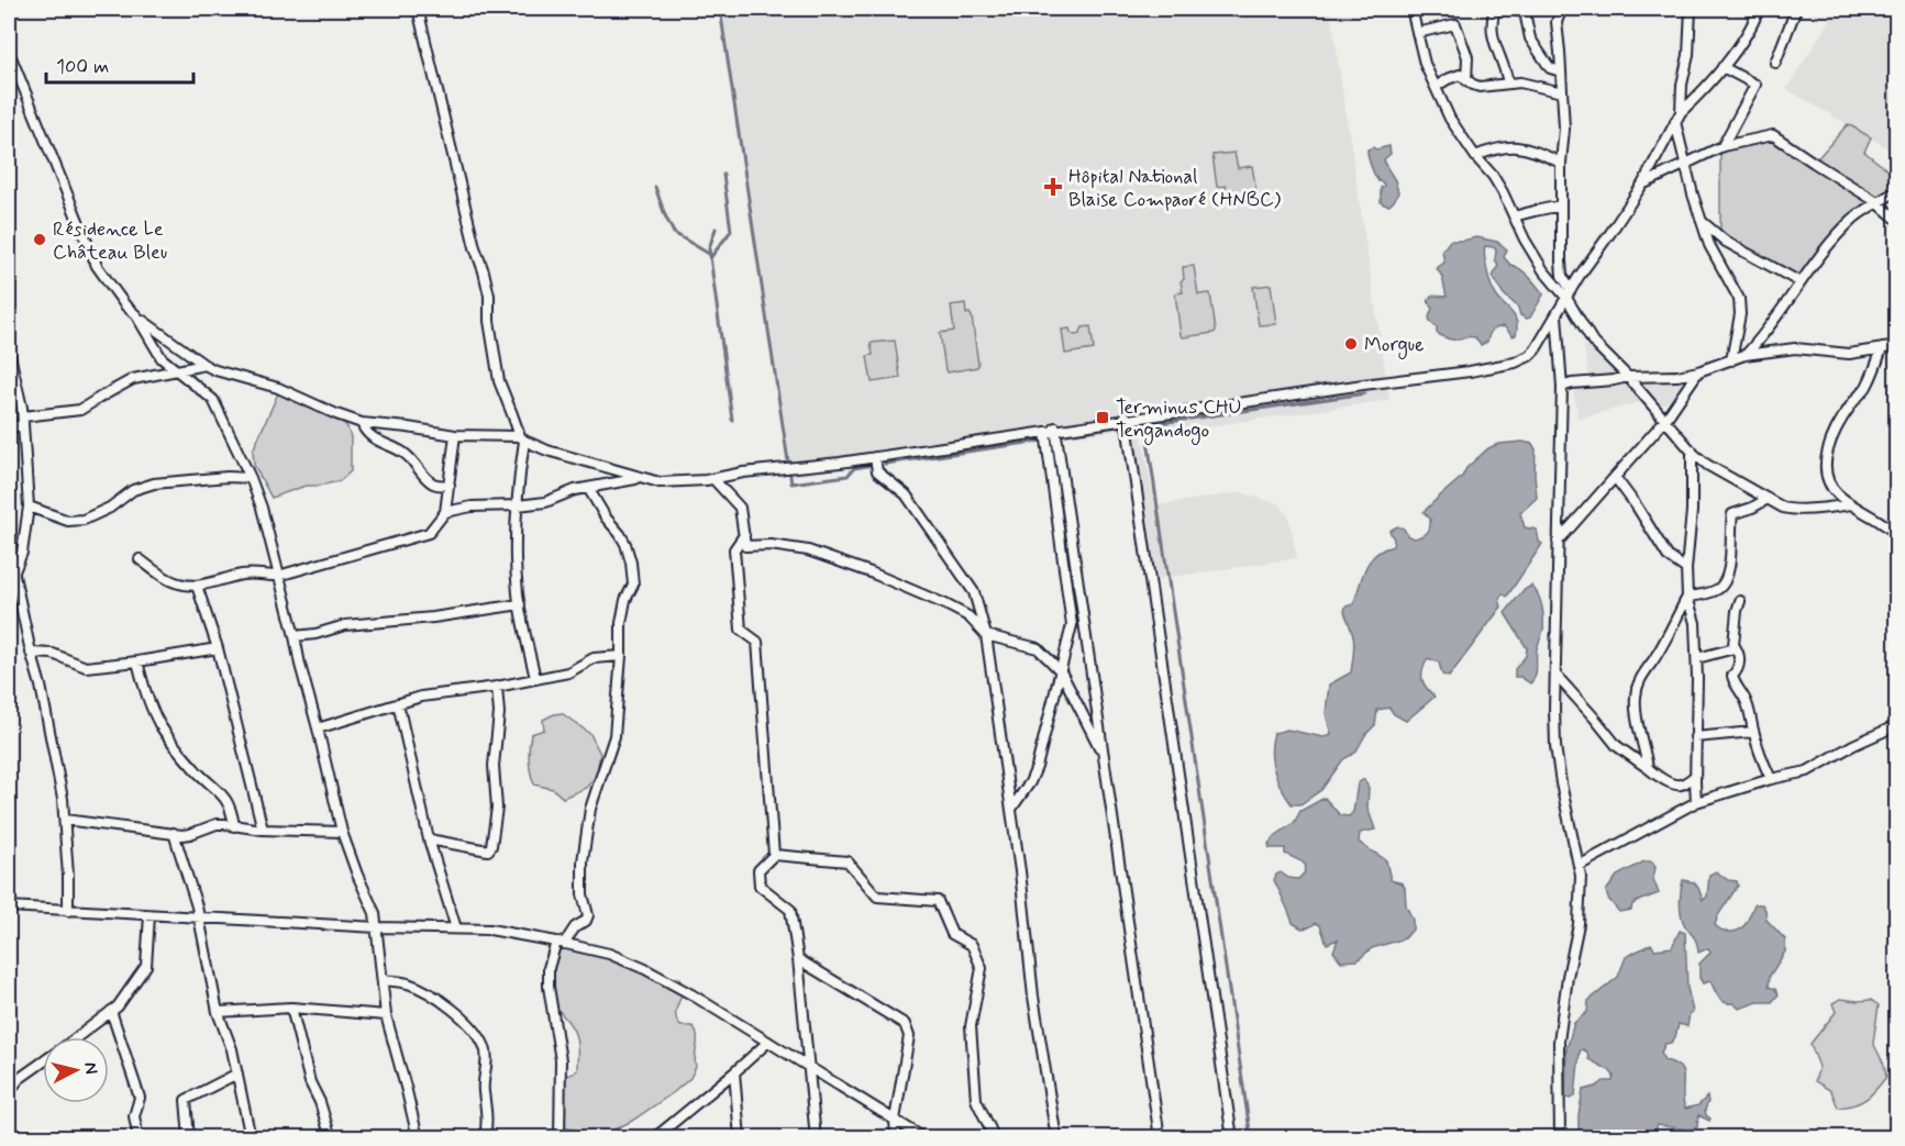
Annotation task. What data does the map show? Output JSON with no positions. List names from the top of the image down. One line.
{"places":{"health":["Hôpital National Blaise Compaoré (HNBC)"],"other":["Résidence Le Château Bleu","Morgue"],"transit":["Terminus CHU Tengandogo"]},"scale_bar":"100 m","north":"right"}
